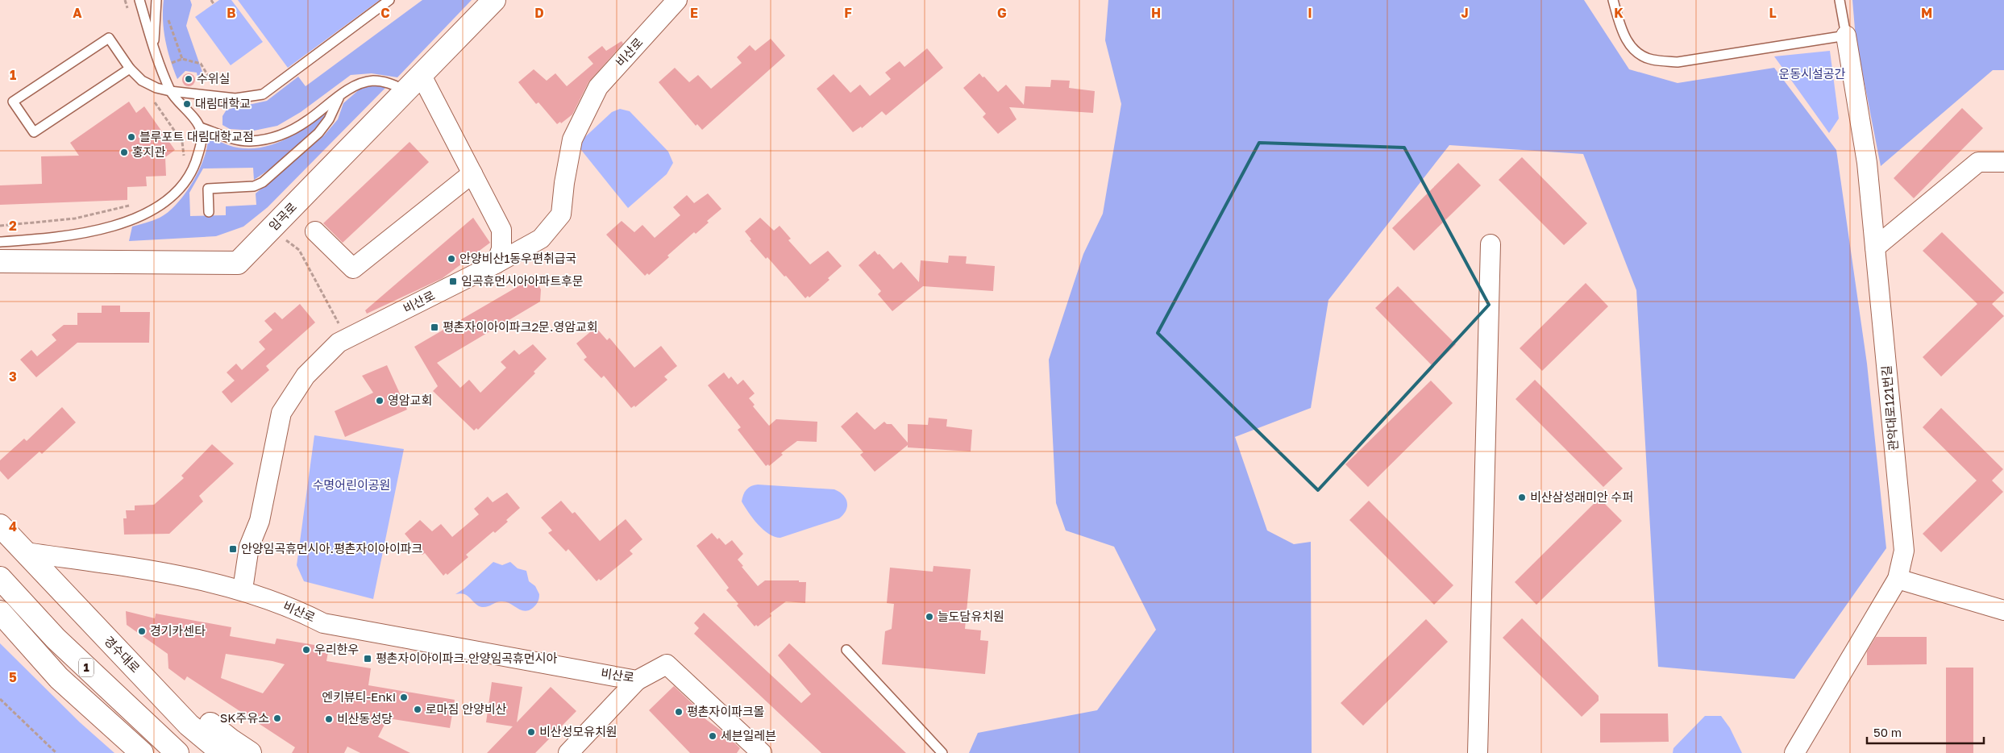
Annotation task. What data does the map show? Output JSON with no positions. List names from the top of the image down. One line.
{"streets":{"main road":["임곡로","경수대로","1"],"street":["비산로","관악대로121번길"]},"parks":["운동시설공간","수명어린이공원"],"places":{"other":["수위실","대림대학교","블루포트 대림대학교점","홍지관","안양비산1동우편취급국","영암교회","비산삼성래미안 수퍼","늘도담유치원","경기카센타","우리한우","엔키뷰티-Enki","로마짐 안양비산","평촌자이파크몰","SK주유소","비산동성당","비산성모유치원","세븐일레븐"],"transit":["임곡휴먼시아아파트후문","평촌자이아이파크2문.영암교회","안양임곡휴먼시아.평촌자이아이파크","평촌자이아이파크.안양임곡휴먼시아"]},"scale_bar":"50 m","grid":{"columns":["A","B","C","D","E","F","G","H","I","J","K","L","M"],"rows":["1","2","3","4","5"]}}
